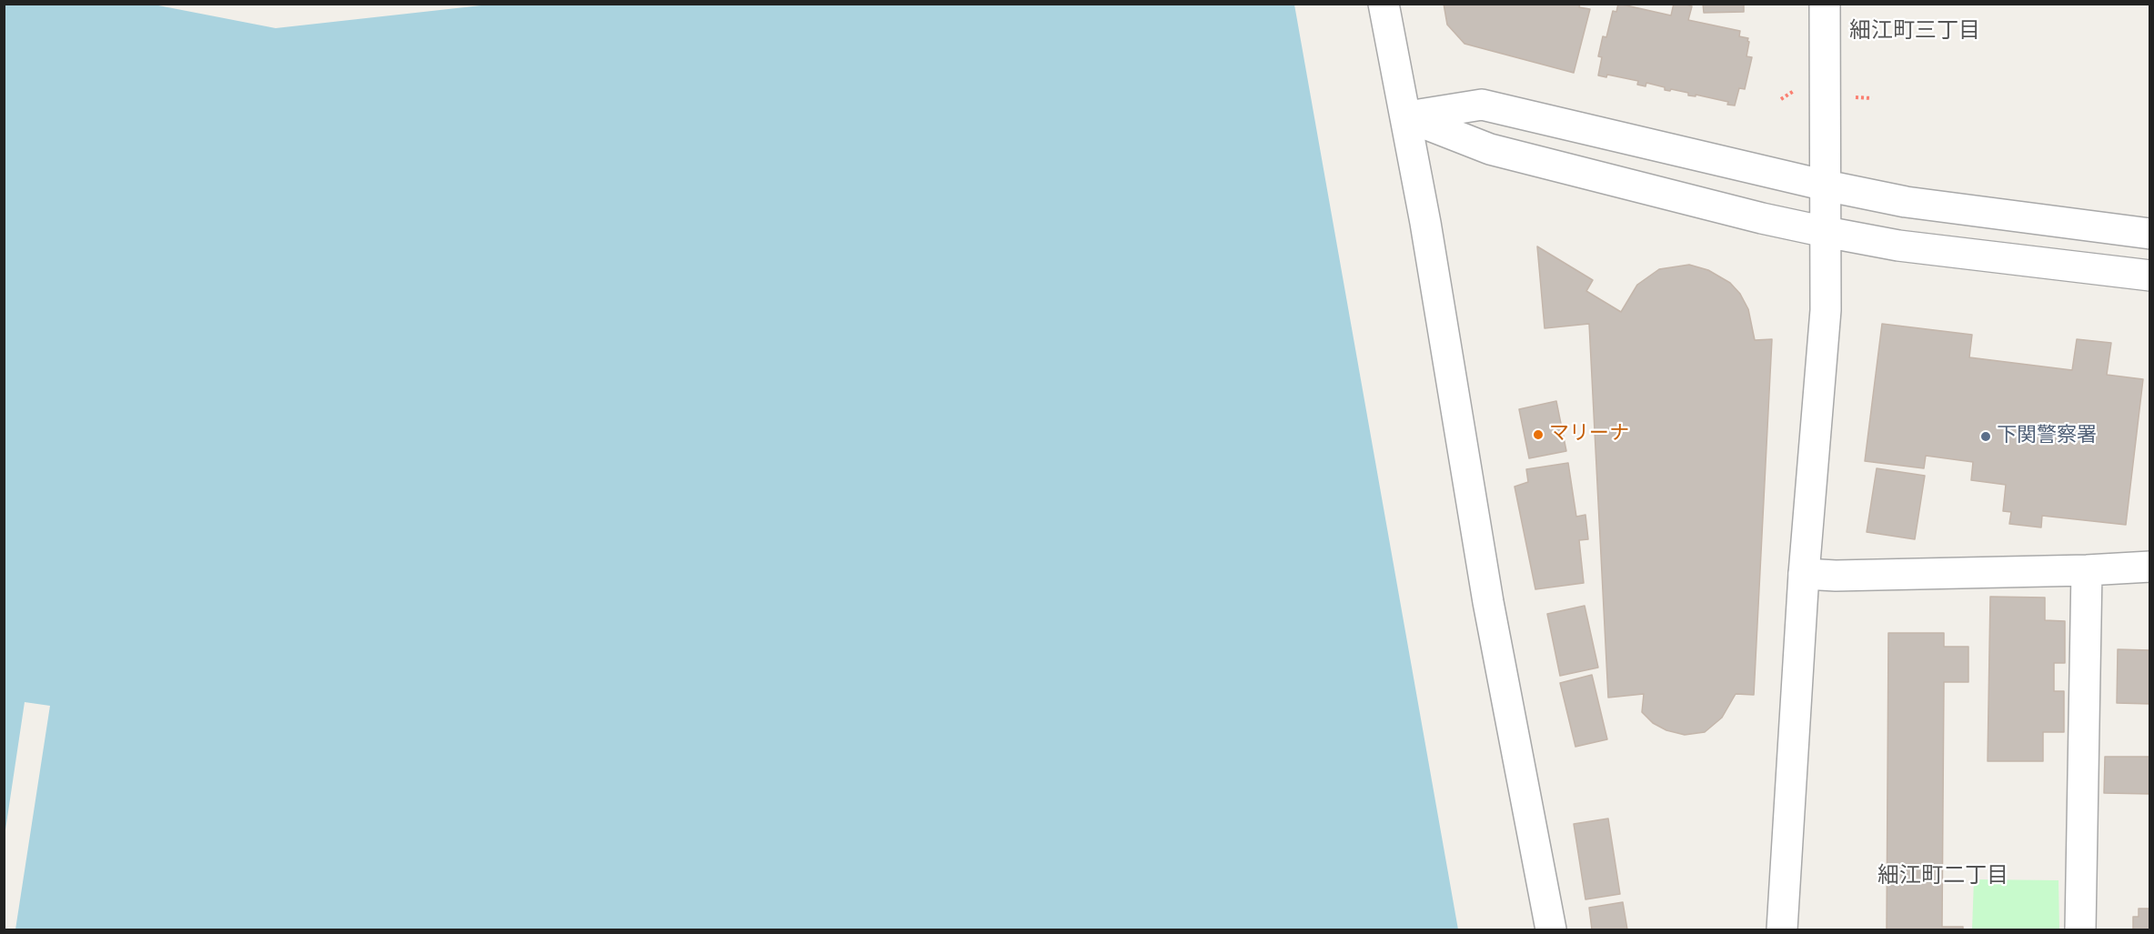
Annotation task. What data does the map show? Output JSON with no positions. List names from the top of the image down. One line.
{"districts":["細江町三丁目","細江町二丁目"],"places":["マリーナ","下関警察署"]}
